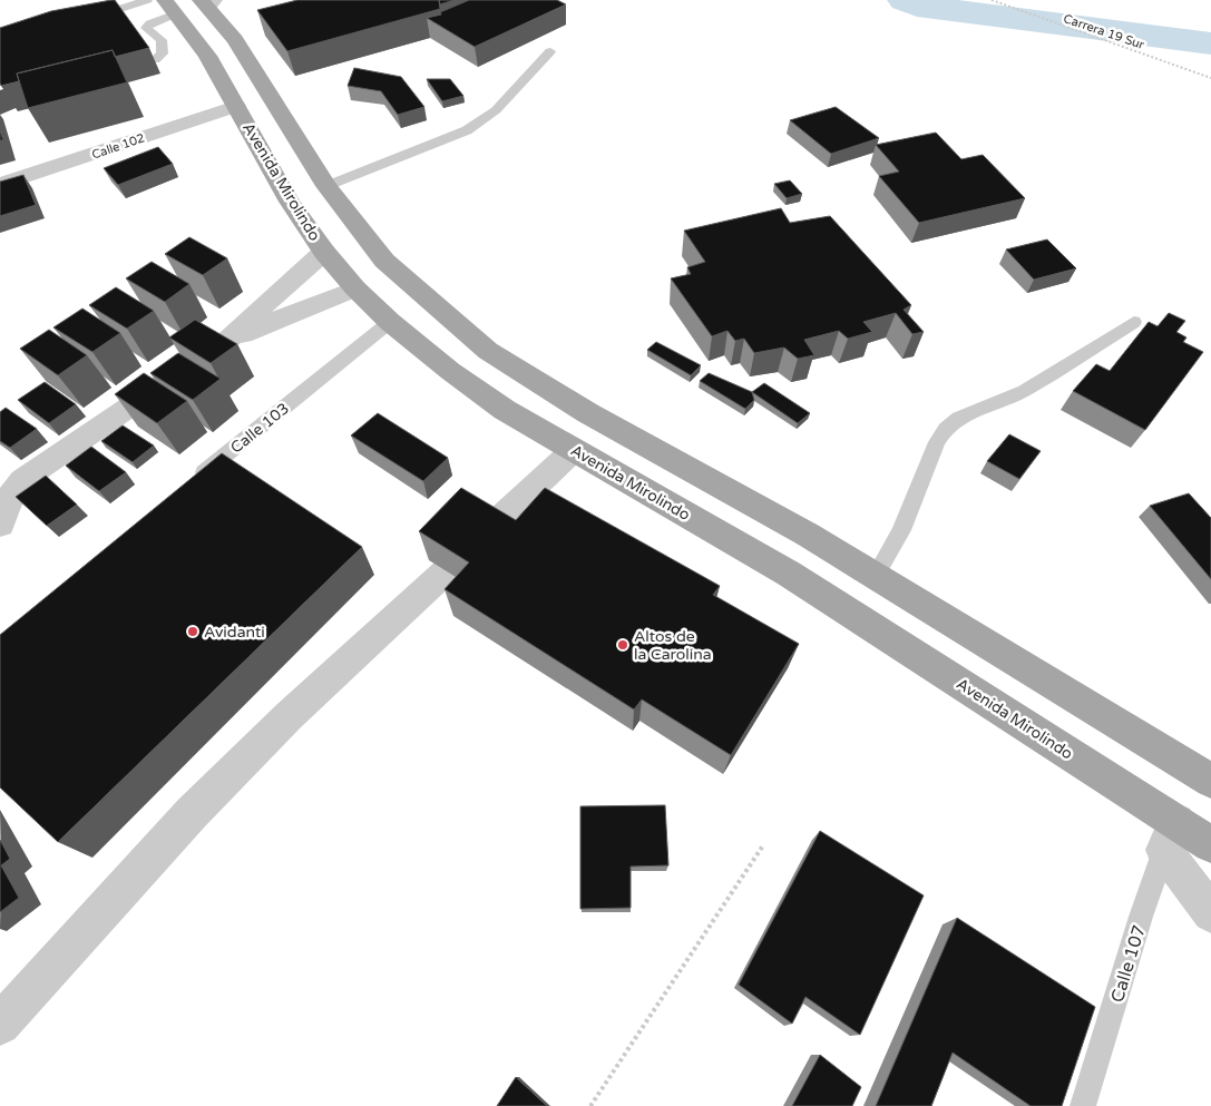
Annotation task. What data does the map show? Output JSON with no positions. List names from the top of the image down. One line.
{"streets":{"main road":["Avenida Mirolindo"],"street":["Calle 102"],"lane":["Calle 103","Calle 107"],"path":["Carrera 19 Sur"]},"crossings":[["Calle 102","Avenida Mirolindo"],["Avenida Mirolindo","Calle 103"],["Avenida Mirolindo","Calle 107"]],"places":["Avidanti","Altos de la Carolina"]}
